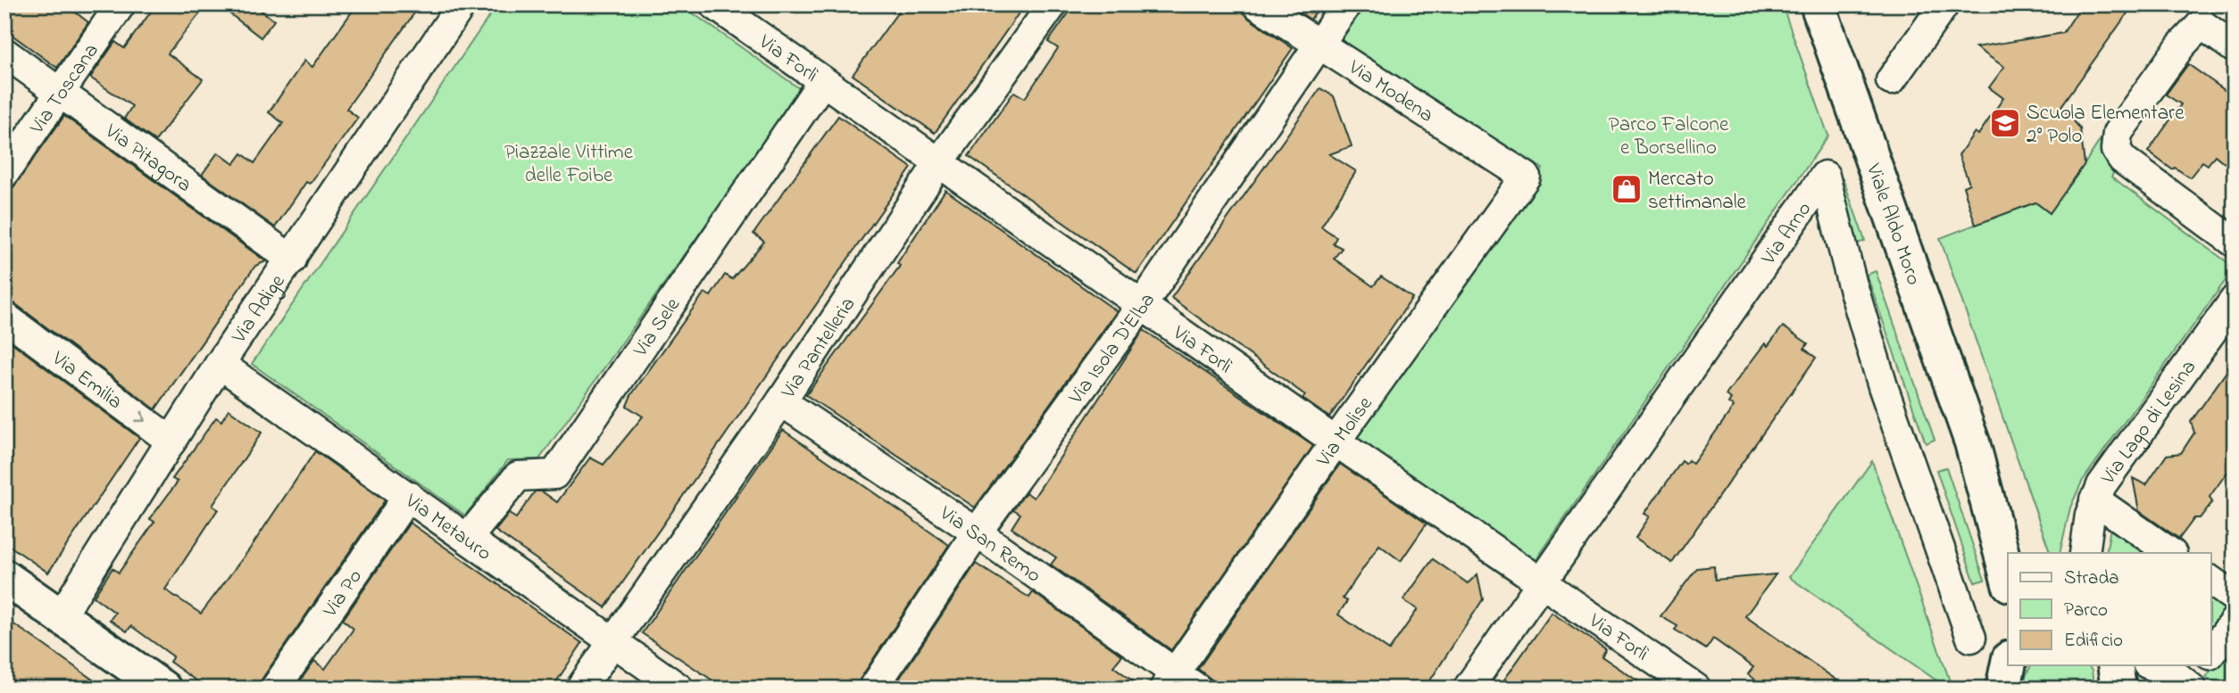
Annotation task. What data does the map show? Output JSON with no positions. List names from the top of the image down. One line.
{"streets":{"main road":["Viale Aldo Moro"],"street":["Via Forlì","Via Toscana","Via Modena","Via Pitagora","Via Arno","Via Adige","Via Sele","Via Pantelleria","Via Isola D'Elba","Via Emilia","Via Lago di Lesina","Via Molise","Via Metauro","Via San Remo","Via Po"]},"crossings":[["Via Forlì","Via Arno"],["Via Forlì","Via Sele"],["Via Forlì","Via Pantelleria"],["Via Forlì","Via Isola D'Elba"],["Via Forlì","Via Molise"],["Via Toscana","Via Pitagora"],["Via Modena","Via Isola D'Elba"],["Via Modena","Via Molise"],["Via Pitagora","Via Adige"],["Via Adige","Via Emilia"],["Via Adige","Via Metauro"],["Via Sele","Via Metauro"],["Via Pantelleria","Via Metauro"],["Via Pantelleria","Via San Remo"],["Via Isola D'Elba","Via San Remo"],["Via Molise","Via San Remo"],["Via Metauro","Via Po"]],"one_way":["Via Emilia"],"parks":["Parco Falcone e Borsellino","Piazzale Vittime delle Foibe"],"places":{"school or university":["Scuola Elementare 2° Polo"],"shop":["Mercato settimanale"]},"legend":["Strada","Parco","Edificio"]}
